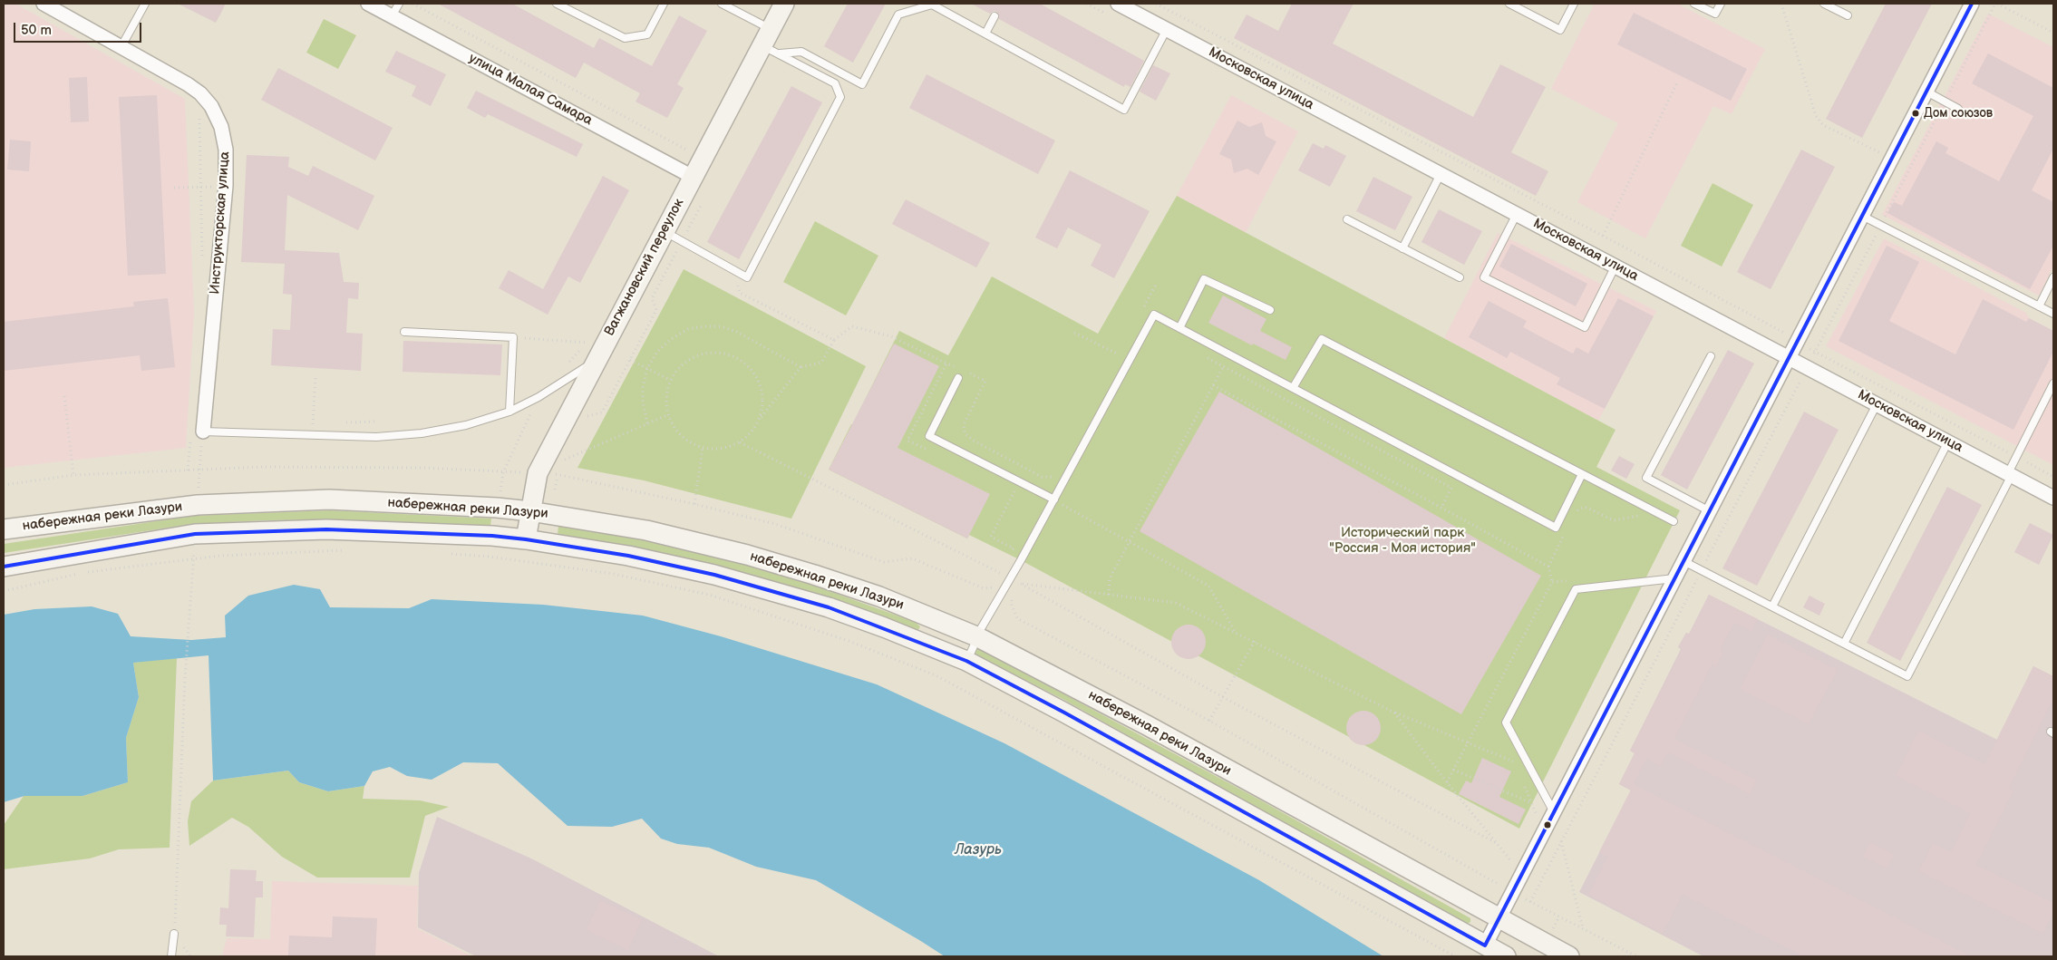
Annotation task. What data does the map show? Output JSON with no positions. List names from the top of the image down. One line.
{"streets":{"main road":["Вагжановский переулок","набережная реки Лазури"],"street":["Московская улица","улица Малая Самара","Инструкторская улица"]},"crossings":[["улица Малая Самара","Вагжановский переулок"],["Вагжановский переулок","набережная реки Лазури"]],"water":["Лазурь"],"parks":["Исторический парк \"Россия - Моя история\""],"places":["Дом союзов"],"scale_bar":"50 m"}
